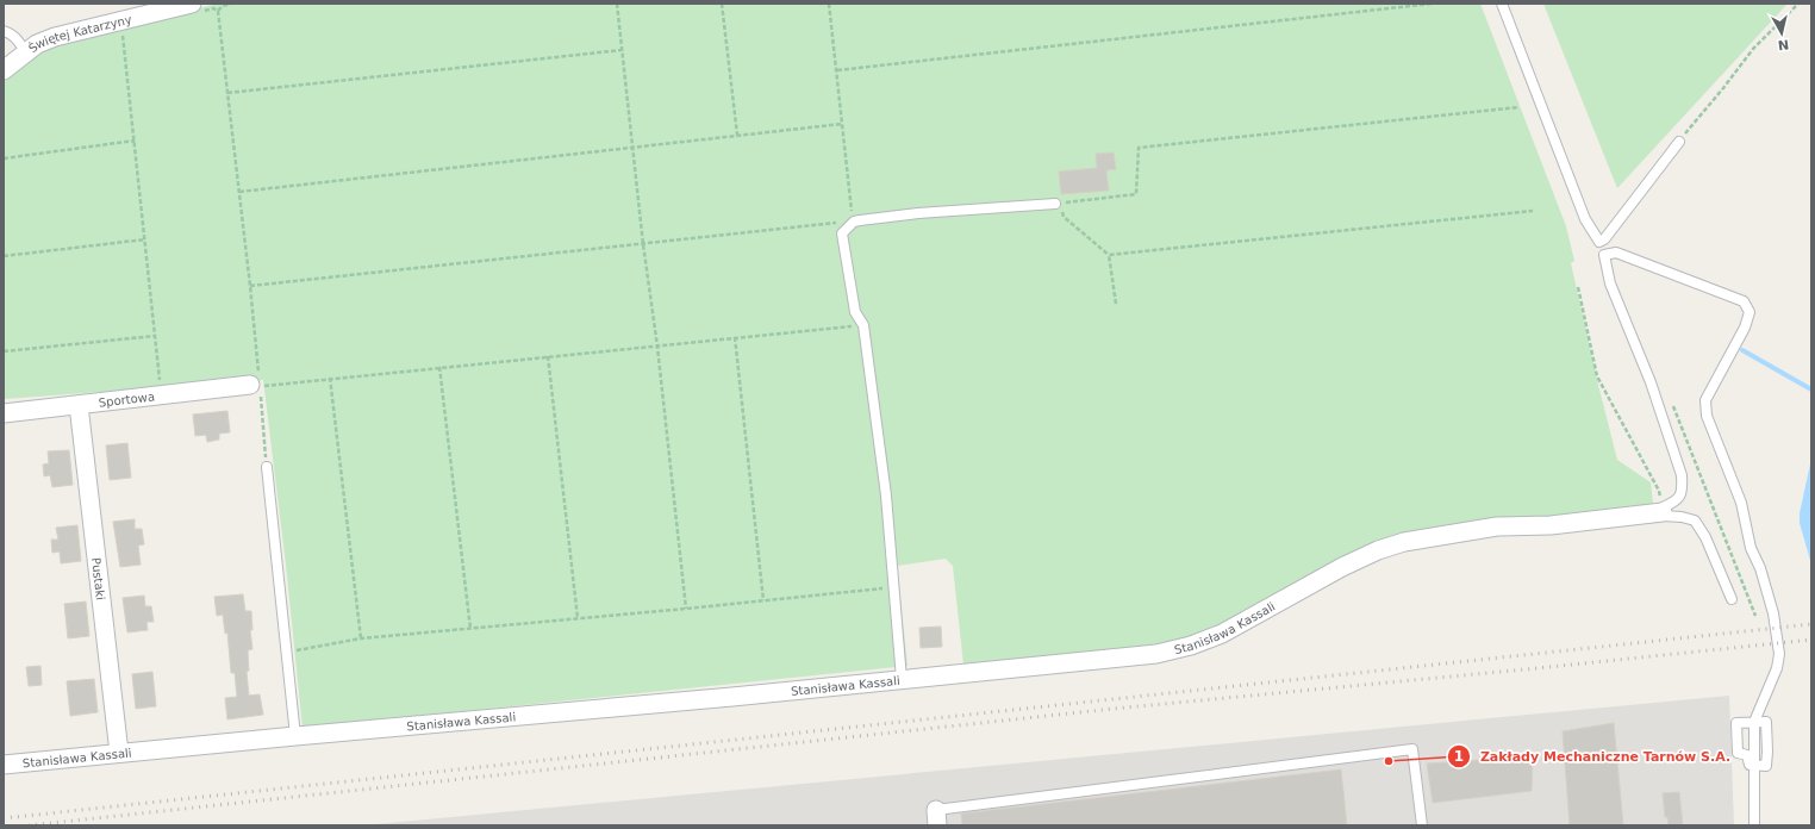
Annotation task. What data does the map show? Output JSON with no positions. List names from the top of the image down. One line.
{"streets":{"street":["Świętej Katarzyny","Sportowa","Pustaki","Stanisława Kassali"]},"crossings":[["Sportowa","Pustaki"],["Pustaki","Stanisława Kassali"]],"places":["Zakłady Mechaniczne Tarnów S.A."],"north":"bottom"}
